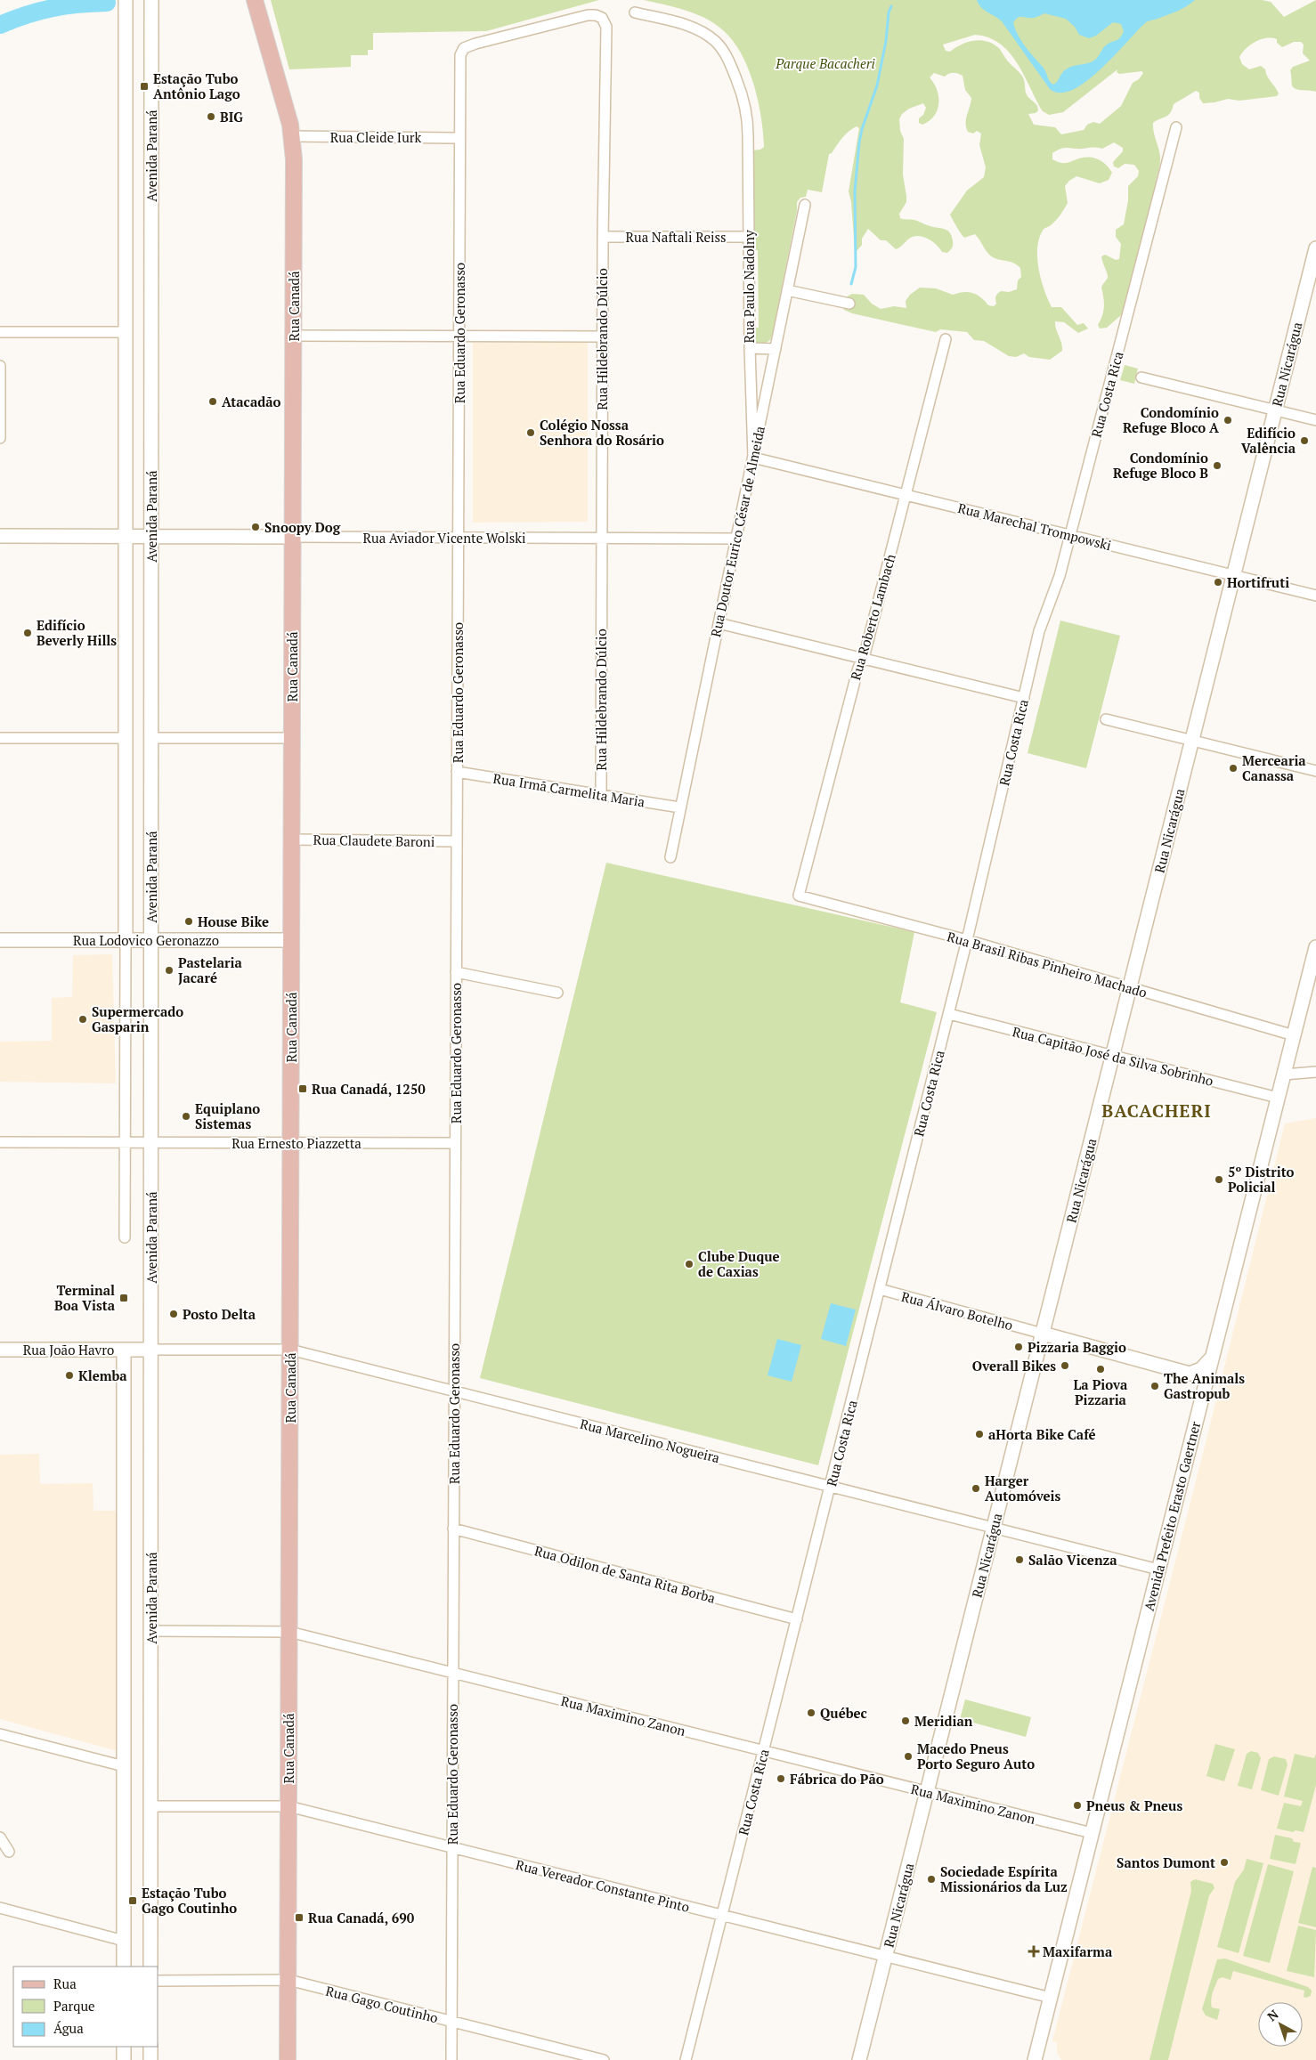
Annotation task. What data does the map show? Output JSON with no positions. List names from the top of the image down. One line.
{"streets":{"main road":["Rua Canadá"],"street":["Rua Cleide Iurk","Avenida Paraná","Rua Naftali Reiss","Rua Paulo Nadolny","Rua Eduardo Geronasso","Rua Hildebrando Dúlcio","Rua Nicarágua","Rua Costa Rica","Rua Marechal Trompowski","Rua Doutor Eurico César de Almeida","Rua Aviador Vicente Wolski","Rua Roberto Lambach","Rua Irmã Carmelita Maria","Rua Claudete Baroni","Rua Lodovico Geronazzo","Rua Brasil Ribas Pinheiro Machado","Rua Capitão José da Silva Sobrinho","Rua Ernesto Piazzetta","Rua Álvaro Botelho","Rua João Havro","Rua Marcelino Nogueira","Avenida Prefeito Erasto Gaertner","Rua Odilon de Santa Rita Borba","Rua Maximino Zanon","Rua Vereador Constante Pinto","Rua Gago Coutinho"]},"crossings":[["Rua Cleide Iurk","Rua Canadá"],["Rua Cleide Iurk","Rua Eduardo Geronasso"],["Avenida Paraná","Rua Aviador Vicente Wolski"],["Avenida Paraná","Rua Lodovico Geronazzo"],["Avenida Paraná","Rua Ernesto Piazzetta"],["Avenida Paraná","Rua João Havro"],["Avenida Paraná","Rua Marcelino Nogueira"],["Avenida Paraná","Rua Maximino Zanon"],["Avenida Paraná","Rua Vereador Constante Pinto"],["Rua Naftali Reiss","Rua Paulo Nadolny"],["Rua Naftali Reiss","Rua Hildebrando Dúlcio"],["Rua Paulo Nadolny","Rua Marechal Trompowski"],["Rua Paulo Nadolny","Rua Doutor Eurico César de Almeida"],["Rua Canadá","Rua Aviador Vicente Wolski"],["Rua Canadá","Rua Claudete Baroni"],["Rua Canadá","Rua Lodovico Geronazzo"],["Rua Canadá","Rua Ernesto Piazzetta"],["Rua Canadá","Rua Marcelino Nogueira"],["Rua Canadá","Rua Maximino Zanon"],["Rua Canadá","Rua Vereador Constante Pinto"],["Rua Canadá","Rua Gago Coutinho"],["Rua Eduardo Geronasso","Rua Hildebrando Dúlcio"],["Rua Eduardo Geronasso","Rua Aviador Vicente Wolski"],["Rua Eduardo Geronasso","Rua Irmã Carmelita Maria"],["Rua Eduardo Geronasso","Rua Claudete Baroni"],["Rua Eduardo Geronasso","Rua Ernesto Piazzetta"],["Rua Eduardo Geronasso","Rua Marcelino Nogueira"],["Rua Eduardo Geronasso","Rua Odilon de Santa Rita Borba"],["Rua Eduardo Geronasso","Rua Maximino Zanon"],["Rua Eduardo Geronasso","Rua Vereador Constante Pinto"],["Rua Eduardo Geronasso","Rua Gago Coutinho"],["Rua Hildebrando Dúlcio","Rua Aviador Vicente Wolski"],["Rua Hildebrando Dúlcio","Rua Irmã Carmelita Maria"],["Rua Nicarágua","Rua Marechal Trompowski"],["Rua Nicarágua","Rua Brasil Ribas Pinheiro Machado"],["Rua Nicarágua","Rua Capitão José da Silva Sobrinho"],["Rua Nicarágua","Rua Álvaro Botelho"],["Rua Nicarágua","Rua Marcelino Nogueira"],["Rua Nicarágua","Rua Maximino Zanon"],["Rua Nicarágua","Rua Vereador Constante Pinto"],["Rua Costa Rica","Rua Marechal Trompowski"],["Rua Costa Rica","Rua Brasil Ribas Pinheiro Machado"],["Rua Costa Rica","Rua Capitão José da Silva Sobrinho"],["Rua Costa Rica","Rua Álvaro Botelho"],["Rua Costa Rica","Rua Marcelino Nogueira"],["Rua Costa Rica","Rua Odilon de Santa Rita Borba"],["Rua Costa Rica","Rua Maximino Zanon"],["Rua Costa Rica","Rua Vereador Constante Pinto"],["Rua Marechal Trompowski","Rua Doutor Eurico César de Almeida"],["Rua Marechal Trompowski","Rua Roberto Lambach"],["Rua Doutor Eurico César de Almeida","Rua Aviador Vicente Wolski"],["Rua Doutor Eurico César de Almeida","Rua Irmã Carmelita Maria"],["Rua Roberto Lambach","Rua Brasil Ribas Pinheiro Machado"],["Rua Brasil Ribas Pinheiro Machado","Avenida Prefeito Erasto Gaertner"],["Rua Capitão José da Silva Sobrinho","Avenida Prefeito Erasto Gaertner"],["Rua João Havro","Rua Marcelino Nogueira"],["Rua Marcelino Nogueira","Avenida Prefeito Erasto Gaertner"],["Avenida Prefeito Erasto Gaertner","Rua Maximino Zanon"],["Avenida Prefeito Erasto Gaertner","Rua Vereador Constante Pinto"]],"districts":["BACACHERI"],"parks":["Parque Bacacheri"],"places":{"transit":["Estação Tubo Antônio Lago","Rua Canadá, 1250","Terminal Boa Vista","Estação Tubo Gago Coutinho","Rua Canadá, 690"],"other":["BIG","Atacadão","Condomínio Refuge Bloco A","Colégio Nossa Senhora do Rosário","Edifício Valência","Condomínio Refuge Bloco B","Snoopy Dog","Hortifruti","Edifício Beverly Hills","Mercearia Canassa","House Bike","Pastelaria Jacaré","Supermercado Gasparin","Equiplano Sistemas","5º Distrito Policial","Clube Duque de Caxias","Posto Delta","Pizzaria Baggio","Overall Bikes","La Piova Pizzaria","Klemba","The Animals Gastropub","aHorta Bike Café","Harger Automóveis","Salão Vicenza","Québec","Meridian","Macedo Pneus Porto Seguro Auto","Fábrica do Pão","Pneus & Pneus","Santos Dumont","Sociedade Espírita Missionários da Luz"],"health":["Maxifarma"]},"legend":["Rua","Parque","Água"],"north":"top left"}
